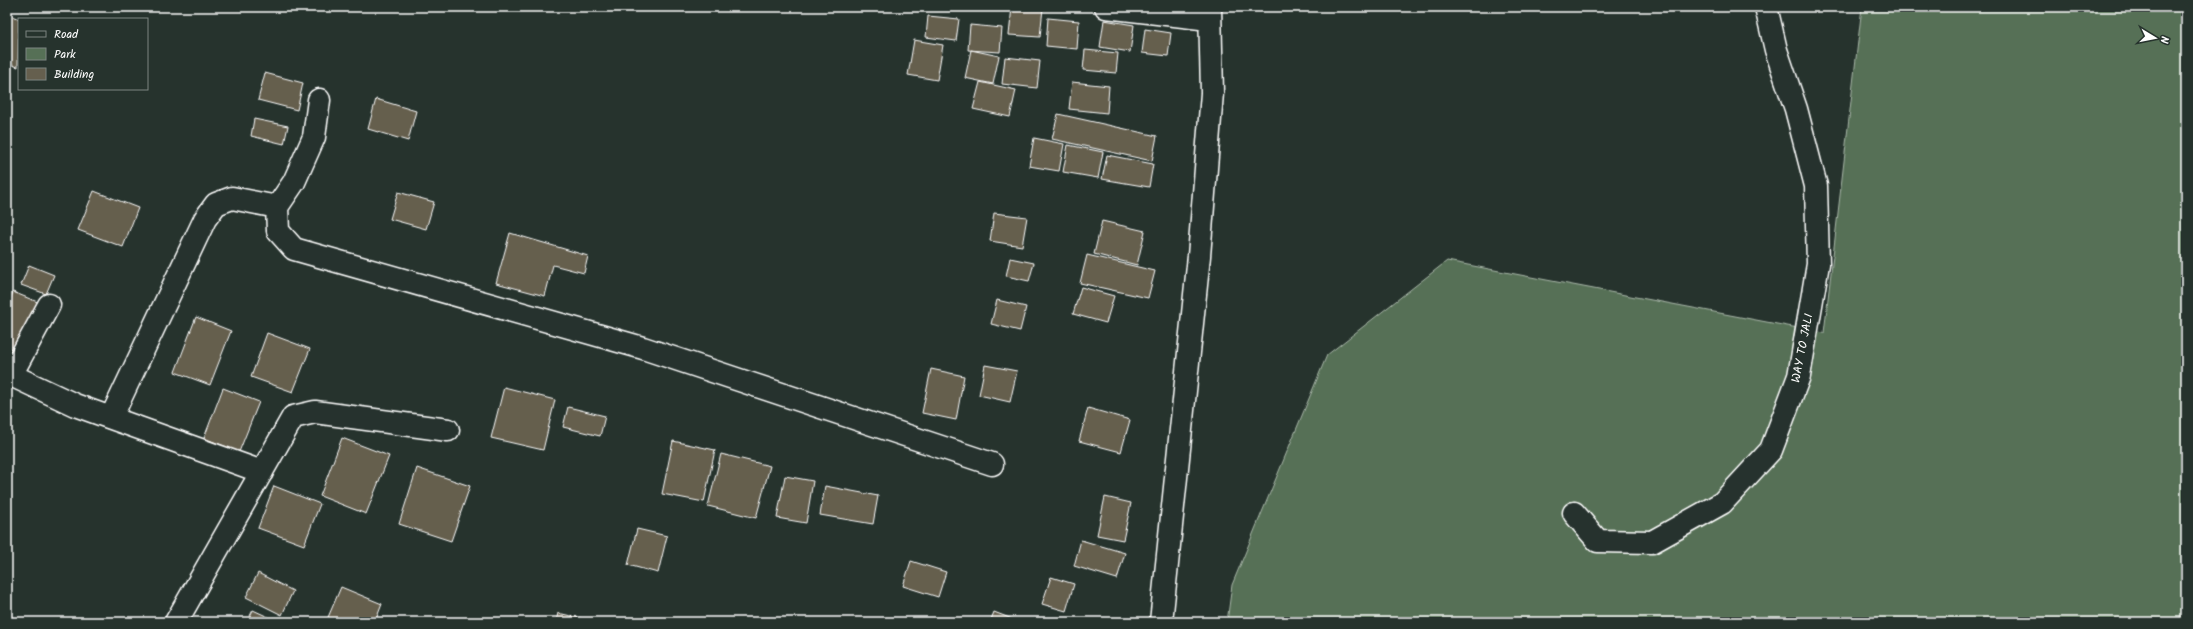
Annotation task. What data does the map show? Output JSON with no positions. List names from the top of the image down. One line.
{"streets":{"street":["WAY TO JALI"]},"legend":["Road","Park","Building"],"north":"right"}
